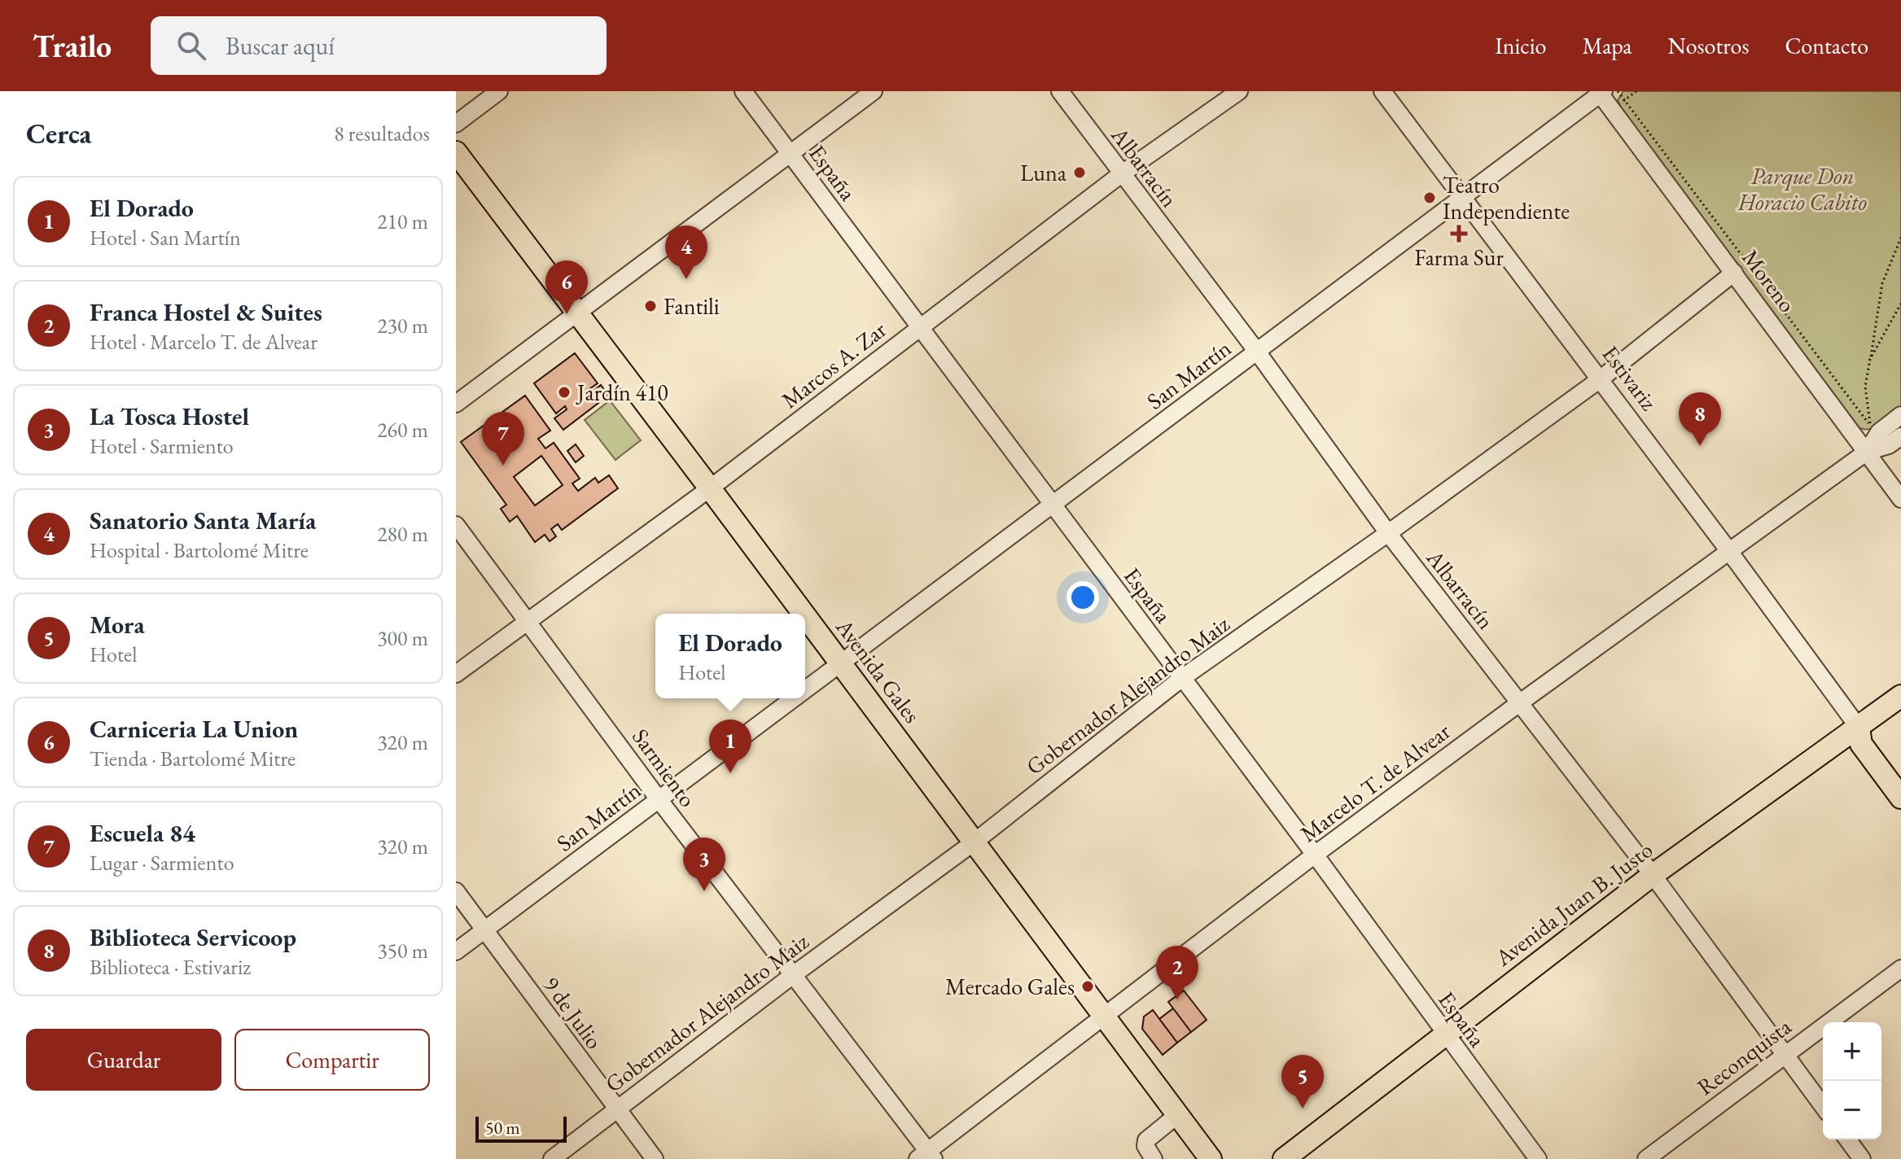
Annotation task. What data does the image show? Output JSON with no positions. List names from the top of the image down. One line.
{"streets":{"main road":["Estivariz","Avenida Gales","Avenida Juan B. Justo"],"street":["Albarracín","España","Moreno","Marcos A. Zar","San Martín","Gobernador Alejandro Maiz","Sarmiento","Marcelo T. de Alvear","9 de Julio","Reconquista"]},"crossings":[["Albarracín","Marcos A. Zar"],["Albarracín","San Martín"],["Albarracín","Gobernador Alejandro Maiz"],["Albarracín","Marcelo T. de Alvear"],["Albarracín","Avenida Juan B. Justo"],["Albarracín","Reconquista"],["España","Marcos A. Zar"],["España","San Martín"],["España","Gobernador Alejandro Maiz"],["España","Marcelo T. de Alvear"],["España","Avenida Juan B. Justo"],["Moreno","San Martín"],["Moreno","Gobernador Alejandro Maiz"],["Moreno","Marcelo T. de Alvear"],["Marcos A. Zar","Avenida Gales"],["Marcos A. Zar","Sarmiento"],["San Martín","Estivariz"],["San Martín","Avenida Gales"],["San Martín","Sarmiento"],["San Martín","9 de Julio"],["Estivariz","Gobernador Alejandro Maiz"],["Estivariz","Marcelo T. de Alvear"],["Estivariz","Avenida Juan B. Justo"],["Avenida Gales","Gobernador Alejandro Maiz"],["Avenida Gales","Marcelo T. de Alvear"],["Gobernador Alejandro Maiz","Sarmiento"],["Gobernador Alejandro Maiz","9 de Julio"],["Sarmiento","Marcelo T. de Alvear"]],"parks":["Parque Don Horacio Cabito"],"places":{"other":["Luna","Teatro Independiente","Fantili","Jardín 410","Mercado Gales"],"health":["Farma Sur"]},"scale_bar":"50 m","page":{"header":"Trailo","search":"Buscar aquí","nav":["Inicio","Mapa","Nosotros","Contacto"],"heading":["Cerca","8 resultados"],"list":[{"mark":"1","name":"El Dorado","note":"Hotel · San Martín","value":"210 m"},{"mark":"2","name":"Franca Hostel & Suites","note":"Hotel · Marcelo T. de Alvear","value":"230 m"},{"mark":"3","name":"La Tosca Hostel","note":"Hotel · Sarmiento","value":"260 m"},{"mark":"4","name":"Sanatorio Santa María","note":"Hospital · Bartolomé Mitre","value":"280 m"},{"mark":"5","name":"Mora","note":"Hotel","value":"300 m"},{"mark":"6","name":"Carniceria La Union","note":"Tienda · Bartolomé Mitre","value":"320 m"},{"mark":"7","name":"Escuela 84","note":"Lugar · Sarmiento","value":"320 m"},{"mark":"8","name":"Biblioteca Servicoop","note":"Biblioteca · Estivariz","value":"350 m"}],"pins":["4","6","8","7","1","3","2","5"],"popup":["El Dorado","Hotel"],"buttons":["Guardar","Compartir"],"map_buttons":["+","−"],"scale":"50 m"}}
